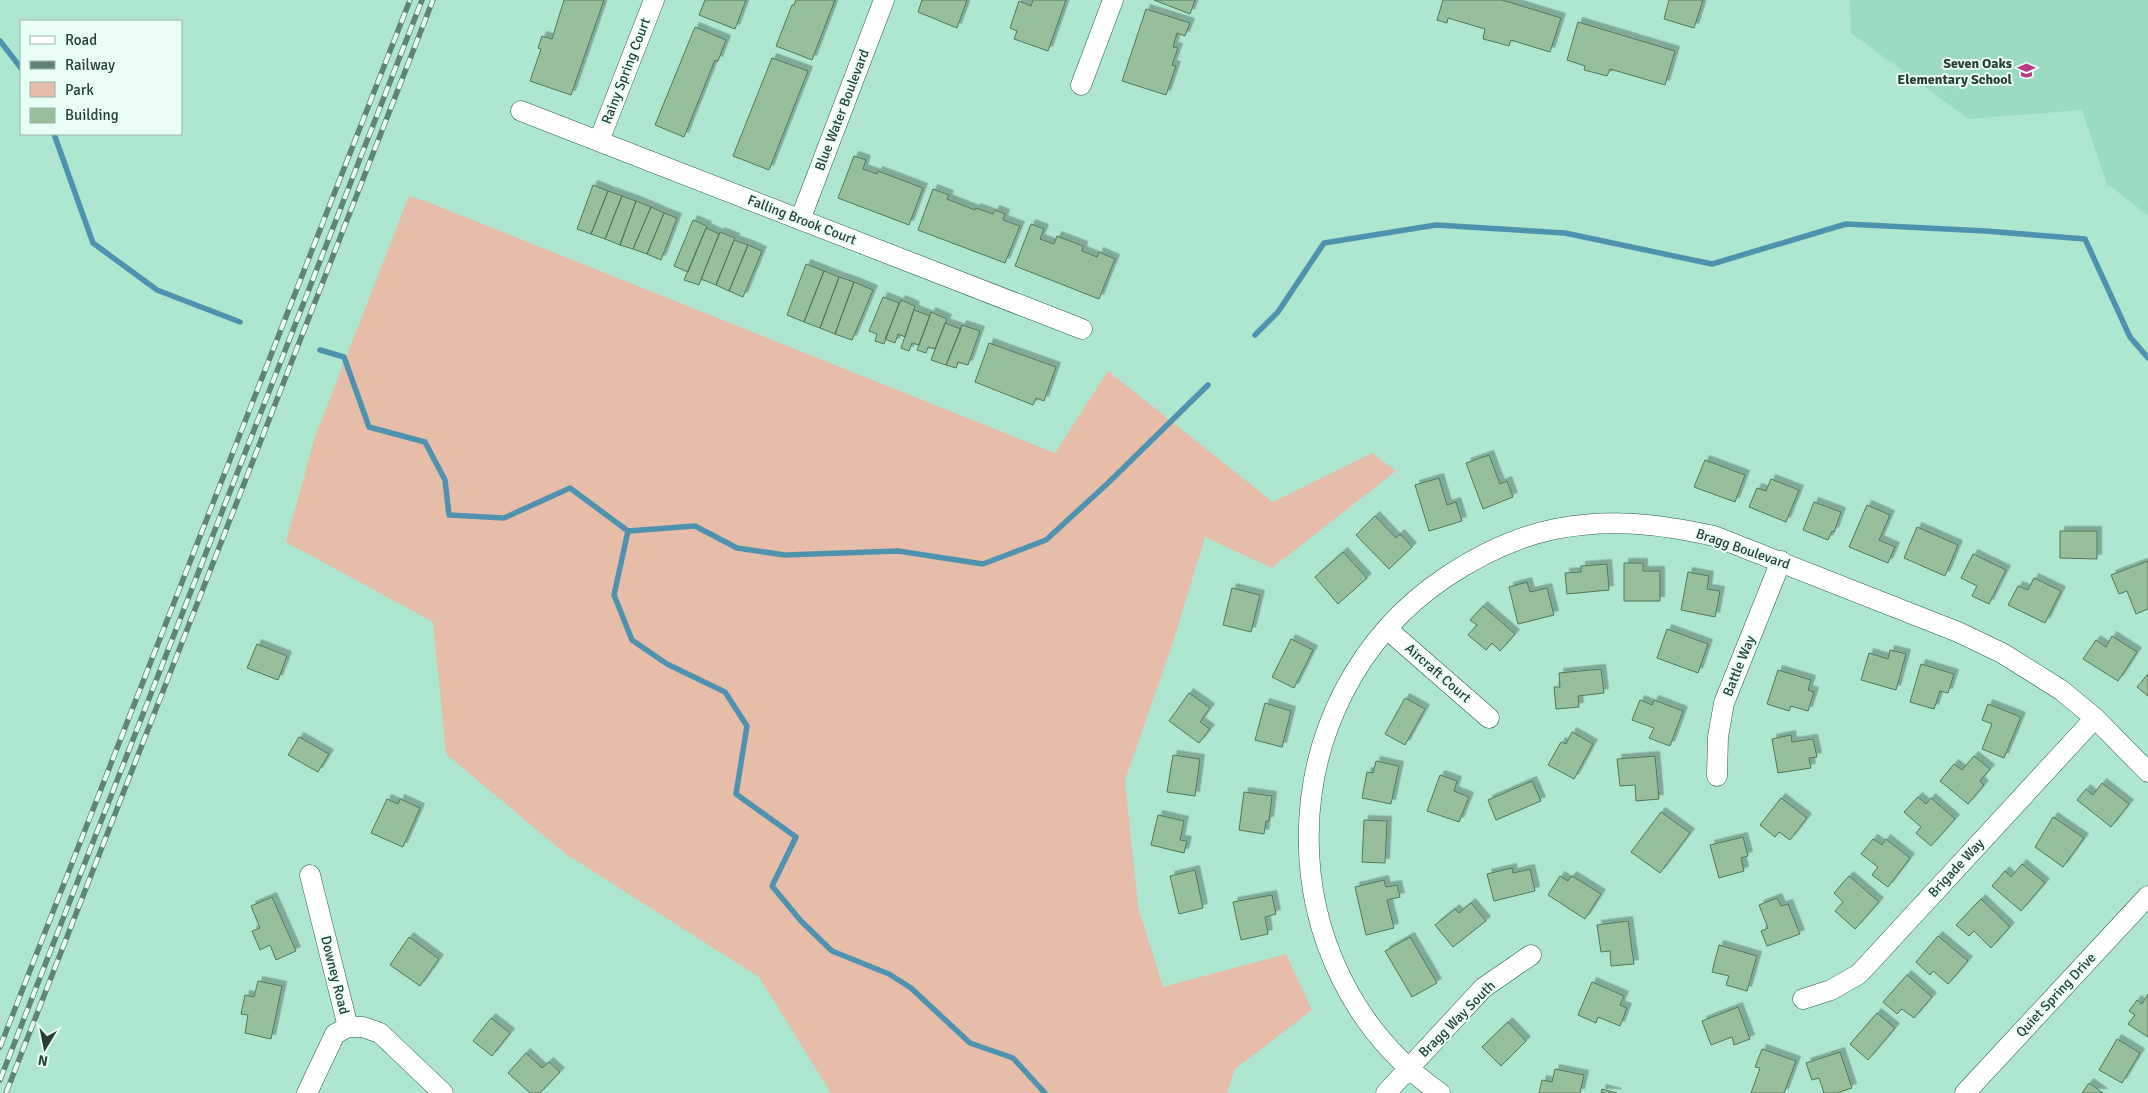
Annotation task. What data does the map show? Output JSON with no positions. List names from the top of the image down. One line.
{"streets":{"street":["Rainy Spring Court","Blue Water Boulevard","Falling Brook Court","Bragg Boulevard","Battle Way","Aircraft Court","Brigade Way","Downey Road","Quiet Spring Drive","Bragg Way South"]},"crossings":[["Rainy Spring Court","Falling Brook Court"],["Blue Water Boulevard","Falling Brook Court"],["Bragg Boulevard","Battle Way"],["Bragg Boulevard","Aircraft Court"],["Bragg Boulevard","Brigade Way"],["Bragg Boulevard","Bragg Way South"]],"places":{"school or university":["Seven Oaks Elementary School"]},"legend":["Road","Railway","Park","Building"],"north":"bottom"}
